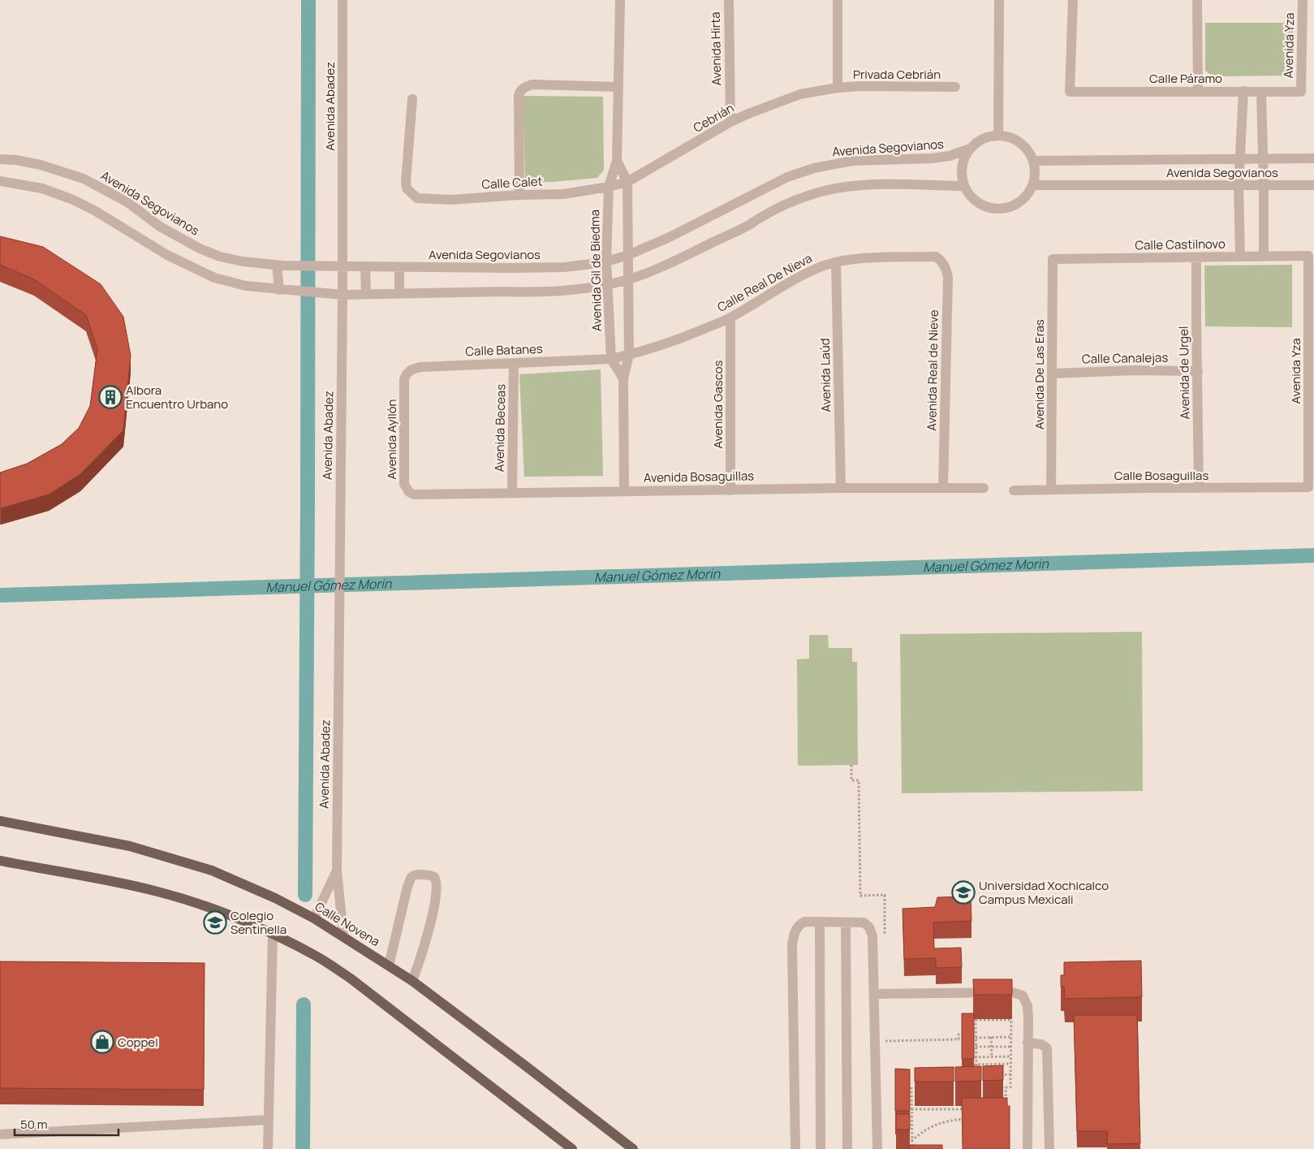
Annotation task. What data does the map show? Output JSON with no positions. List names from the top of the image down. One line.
{"streets":{"main road":["Calle Novena"],"street":["Avenida Yza","Avenida Hirta","Privada Cebrián","Calle Páramo","Avenida Abadez","Cebrián","Avenida Segovianos","Calle Calet","Calle Castilnovo","Avenida Gil de Biedma","Calle Real De Nieva","Calle Batanes","Calle Canalejas","Avenida Real de Nieve","Avenida de Urgel","Avenida De Las Eras","Avenida Laúd","Avenida Gascos","Avenida Beceas","Avenida Ayllón","Calle Bosaguillas","Avenida Bosaguillas"]},"crossings":[["Avenida Yza","Calle Páramo"],["Avenida Yza","Calle Castilnovo"],["Avenida Yza","Calle Bosaguillas"],["Avenida Hirta","Cebrián"],["Privada Cebrián","Cebrián"],["Avenida Abadez","Avenida Segovianos"],["Avenida Abadez","Calle Novena"],["Cebrián","Calle Calet"],["Cebrián","Avenida Gil de Biedma"],["Avenida Segovianos","Avenida Gil de Biedma"],["Calle Calet","Avenida Gil de Biedma"],["Calle Castilnovo","Avenida de Urgel"],["Calle Castilnovo","Avenida De Las Eras"],["Avenida Gil de Biedma","Calle Real De Nieva"],["Avenida Gil de Biedma","Calle Batanes"],["Avenida Gil de Biedma","Avenida Bosaguillas"],["Calle Real De Nieva","Calle Batanes"],["Calle Real De Nieva","Avenida Real de Nieve"],["Calle Real De Nieva","Avenida Laúd"],["Calle Real De Nieva","Avenida Gascos"],["Calle Batanes","Avenida Beceas"],["Calle Batanes","Avenida Ayllón"],["Calle Canalejas","Avenida de Urgel"],["Calle Canalejas","Avenida De Las Eras"],["Avenida Real de Nieve","Avenida Bosaguillas"],["Avenida de Urgel","Calle Bosaguillas"],["Avenida De Las Eras","Calle Bosaguillas"],["Avenida Laúd","Avenida Bosaguillas"],["Avenida Gascos","Avenida Bosaguillas"],["Avenida Beceas","Avenida Bosaguillas"],["Avenida Ayllón","Avenida Bosaguillas"]],"water":["Manuel Gómez Morin"],"places":{"building":["Albora Encuentro Urbano"],"school or university":["Universidad Xochicalco Campus Mexicali","Colegio Sentinella"],"shop":["Coppel"]},"scale_bar":"50 m"}
